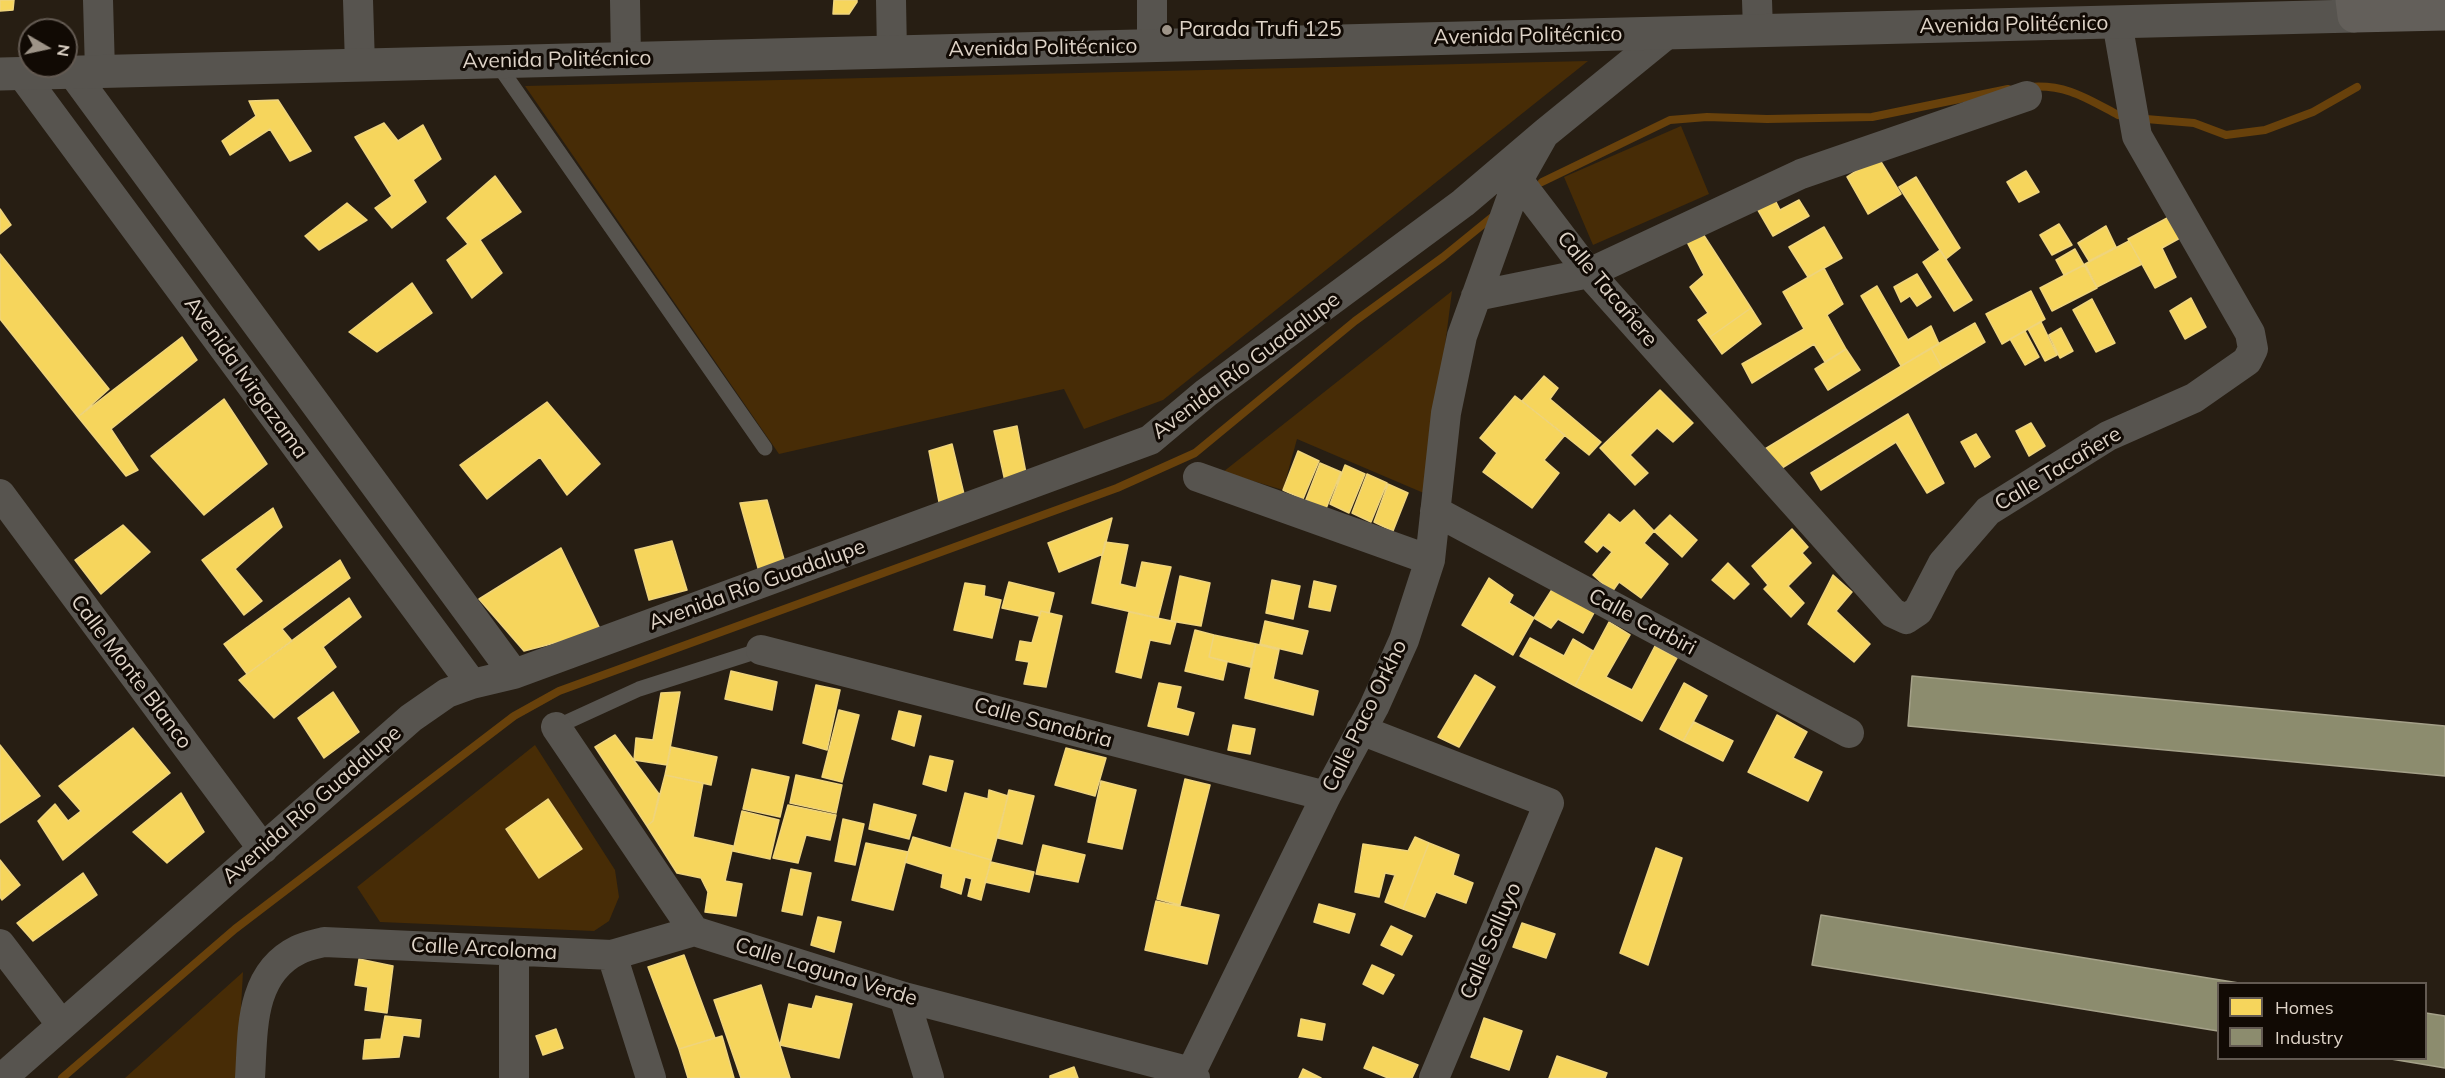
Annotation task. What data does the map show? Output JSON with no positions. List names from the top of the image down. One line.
{"streets":{"main road":["Avenida Politécnico"],"street":["Calle Tacañere","Avenida Río Guadalupe","Avenida Ivirgazama","Calle Carbiri","Calle Monte Blanco","Calle Paco Orkho","Calle Sanabria","Calle Salluyo","Calle Arcoloma","Calle Laguna Verde"]},"crossings":[["Avenida Politécnico","Calle Tacañere"],["Avenida Politécnico","Avenida Río Guadalupe"],["Avenida Politécnico","Avenida Ivirgazama"],["Calle Tacañere","Calle Paco Orkho"],["Avenida Río Guadalupe","Avenida Ivirgazama"],["Avenida Río Guadalupe","Calle Monte Blanco"],["Avenida Río Guadalupe","Calle Paco Orkho"],["Calle Carbiri","Calle Paco Orkho"],["Calle Paco Orkho","Calle Sanabria"],["Calle Paco Orkho","Calle Salluyo"],["Calle Paco Orkho","Calle Laguna Verde"],["Calle Arcoloma","Calle Laguna Verde"]],"places":["Parada Trufi 125"],"legend":["Homes","Industry"],"north":"right"}
